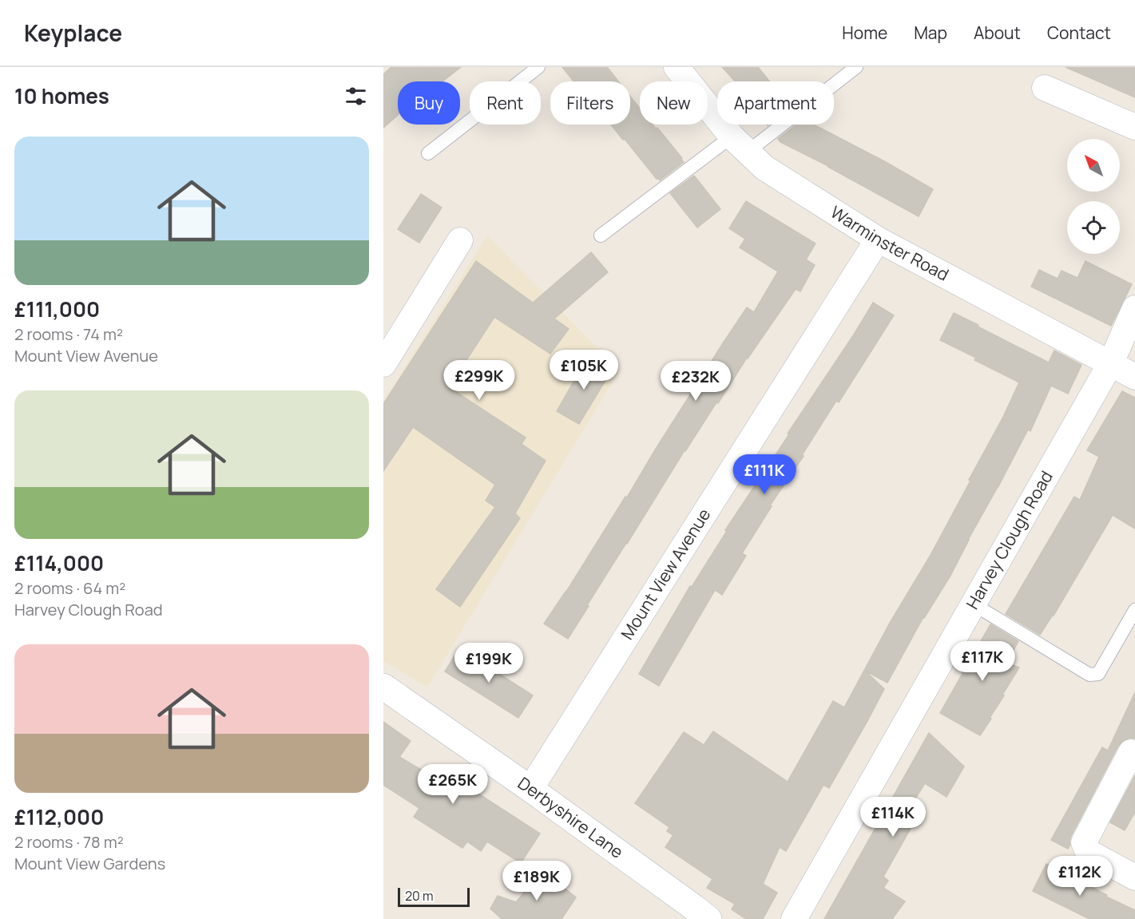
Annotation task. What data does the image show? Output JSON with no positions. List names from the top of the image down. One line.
{"streets":{"street":["Warminster Road","Harvey Clough Road","Mount View Avenue","Derbyshire Lane"]},"crossings":[["Warminster Road","Harvey Clough Road"],["Warminster Road","Mount View Avenue"],["Mount View Avenue","Derbyshire Lane"]],"scale_bar":"20 m","north":"top left","page":{"header":"Keyplace","nav":["Home","Map","About","Contact"],"heading":"10 homes","chip":["Buy","Rent","Filters","New","Apartment"],"list":[{"name":"£111,000","note":"2 rooms · 74 m² · Mount View Avenue"},{"name":"£114,000","note":"2 rooms · 64 m² · Harvey Clough Road"},{"name":"£112,000","note":"2 rooms · 78 m² · Mount View Gardens"}],"price":["£105K","£299K","£232K","£111K","£117K","£199K","£265K","£114K","£112K","£189K"],"scale":"20 m"}}
